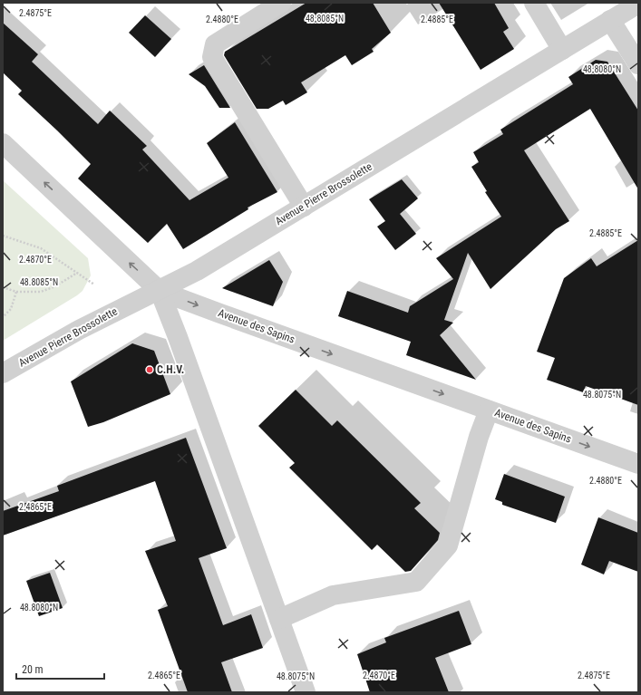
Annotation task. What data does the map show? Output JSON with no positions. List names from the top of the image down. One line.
{"streets":{"street":["Avenue Pierre Brossolette","Avenue des Sapins"]},"crossings":[["Avenue Pierre Brossolette","Avenue des Sapins"]],"places":["C.H.V."],"scale_bar":"20 m","coordinates":["2.4875°E","48.8085°N","2.4880°E","2.4885°E","48.8080°N","2.4870°E","48.8075°N","2.4865°E"]}
